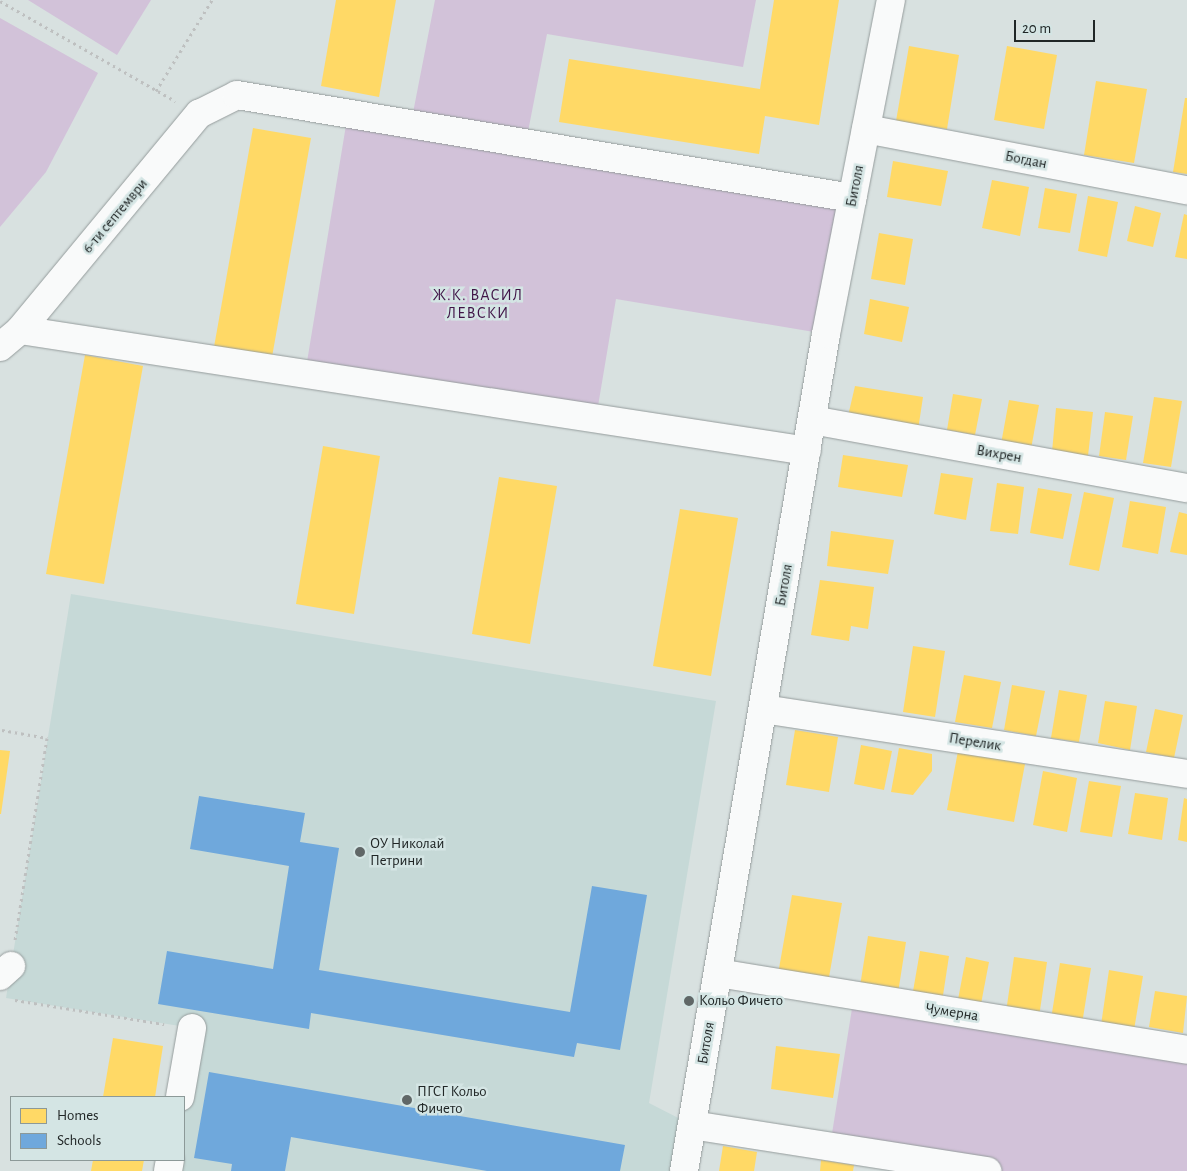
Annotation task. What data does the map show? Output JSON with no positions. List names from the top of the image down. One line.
{"streets":{"street":["Богдан","Битоля","6-ти септември","Вихрен","Перелик","Чумерна"]},"crossings":[["Богдан","Битоля"],["Битоля","6-ти септември"],["Битоля","Вихрен"],["Битоля","Перелик"],["Битоля","Чумерна"]],"districts":["Ж.К. ВАСИЛ ЛЕВСКИ"],"places":["ОУ Николай Петрини","Кольо Фичето","ПГСГ Кольо Фичето"],"legend":["Homes","Schools"],"scale_bar":"20 m"}
